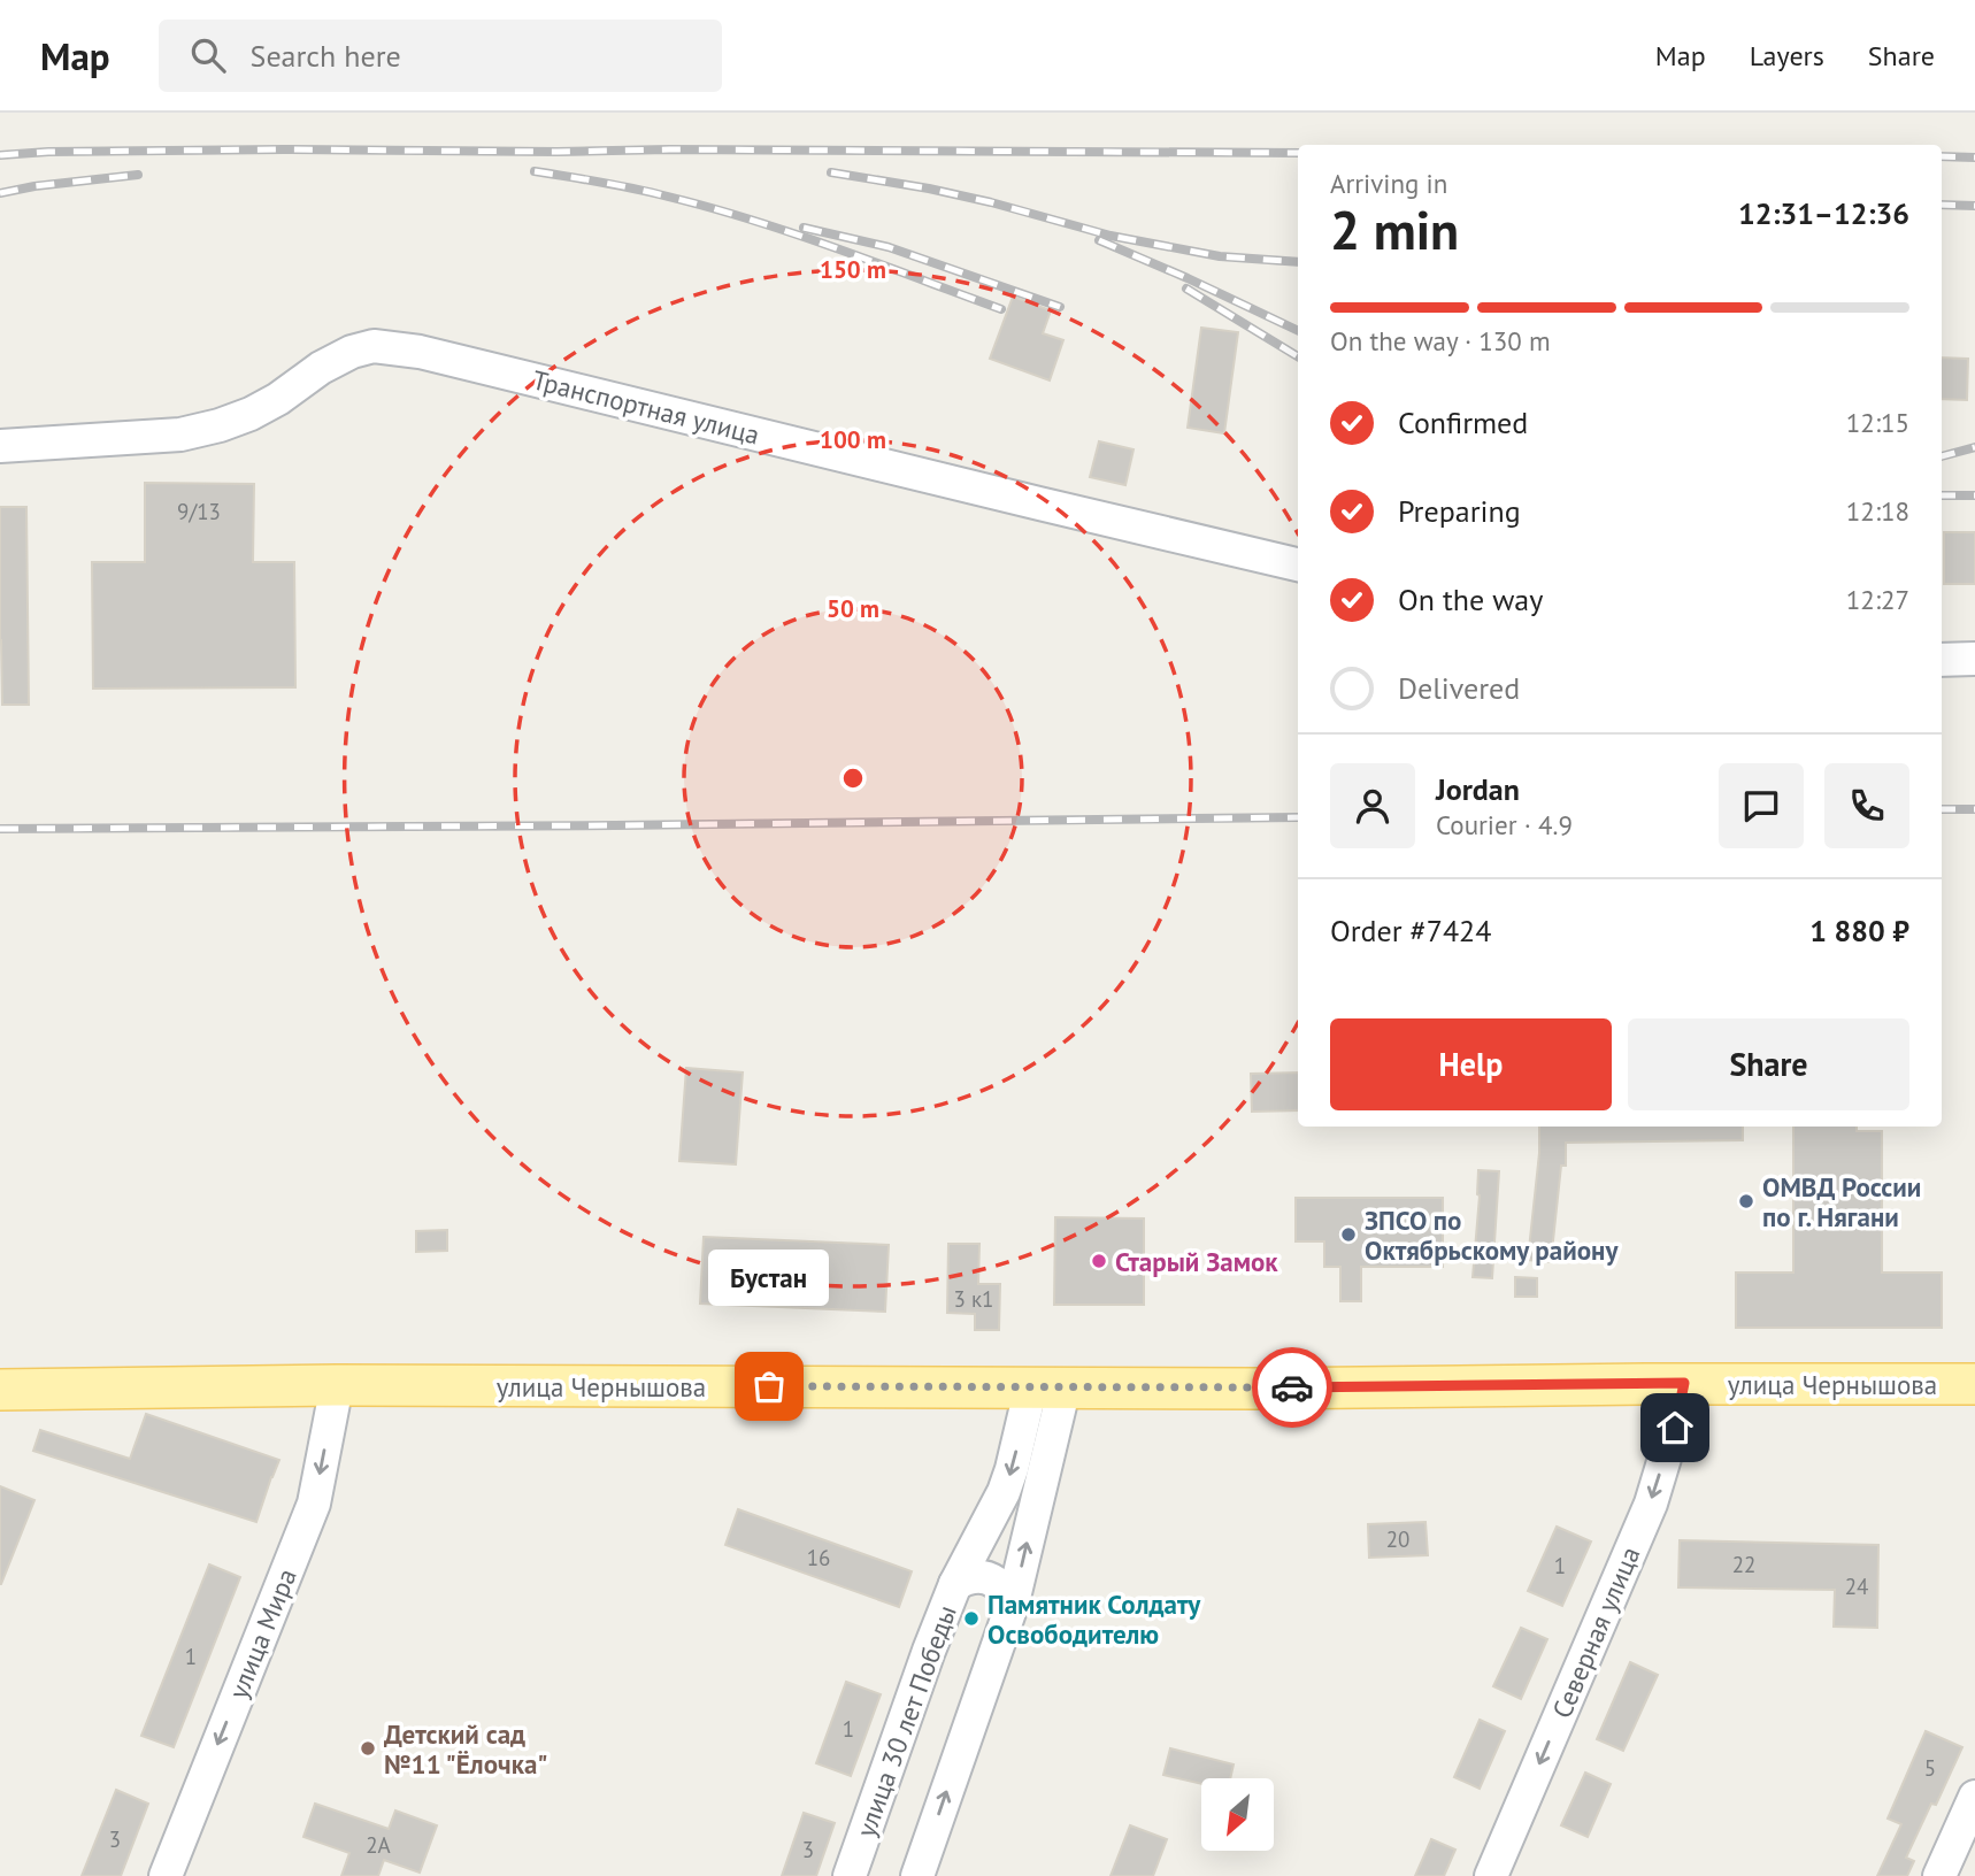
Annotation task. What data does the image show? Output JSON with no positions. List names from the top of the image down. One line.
{"streets":{"main road":["улица Чернышова"],"street":["Транспортная улица","Северная улица","улица Мира","улица 30 лет Победы"]},"crossings":[["улица Чернышова","Северная улица"],["улица Чернышова","улица Мира"],["улица Чернышова","улица 30 лет Победы"]],"one_way":["Северная улица","улица Мира"],"places":["ОМВД России по г. Нягани","ЗПСО по Октябрьскому району","Старый Замок","Бустан","Памятник Солдату Освободителю","Детский сад №11 \"Ёлочка\""],"house_numbers":["9/13","3 к1","20","16","22","1","24","1","1","5","3","2А","3"],"north":"bottom left","page":{"header":"Map","search":"Search here","nav":["Map","Layers","Share"],"heading":["2 min","Arriving in","12:31–12:36"],"panel":["Jordan","Courier · 4.9","Order #7424","1 880 ₽"],"bar":"On the way · 130 m","list":[["Confirmed","12:15"],["Preparing","12:18"],["On the way","12:27"],"Delivered"],"buttons":["Help","Share"],"bubble":"Бустан"},"rings":["150 m","100 m","50 m"]}
